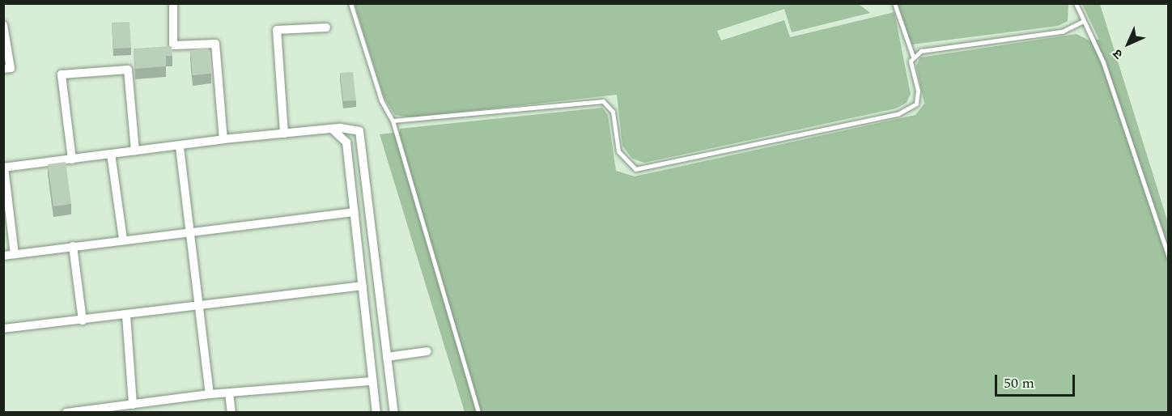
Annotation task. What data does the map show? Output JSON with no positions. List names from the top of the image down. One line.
{"scale_bar":"50 m","north":"bottom left"}
